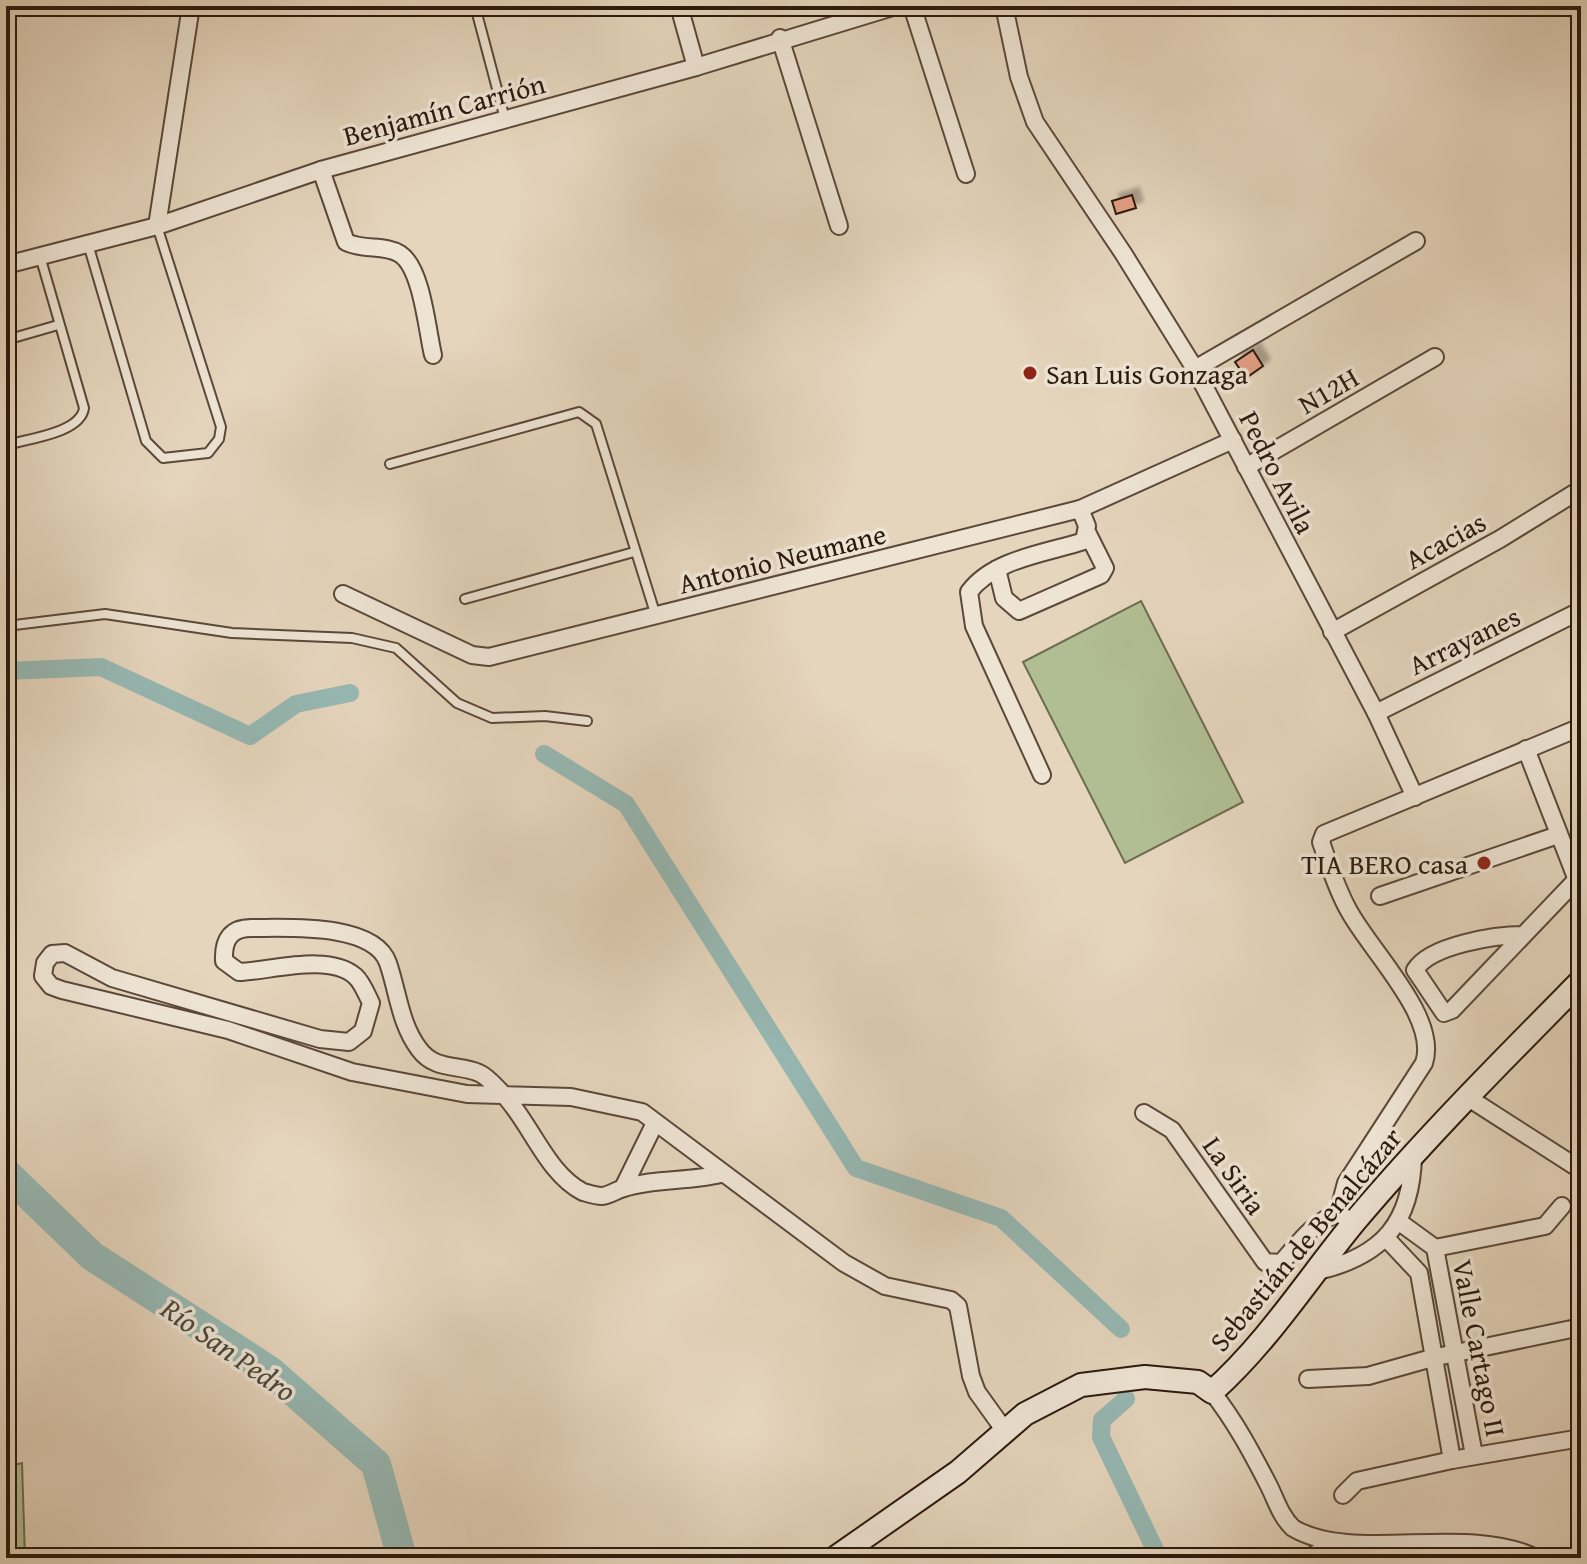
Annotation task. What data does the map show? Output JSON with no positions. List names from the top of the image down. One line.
{"streets":{"main road":["Sebastián de Benalcázar"],"street":["Benjamín Carrión","N12H","Pedro Avila","Acacias","Antonio Neumane","Arrayanes","La Siria","Valle Cartago II"]},"crossings":[["N12H","Pedro Avila"],["Pedro Avila","Acacias"],["Pedro Avila","Antonio Neumane"],["Pedro Avila","Arrayanes"],["La Siria","Sebastián de Benalcázar"]],"water":["Río San Pedro"],"places":["San Luis Gonzaga","TIA BERO casa"]}
